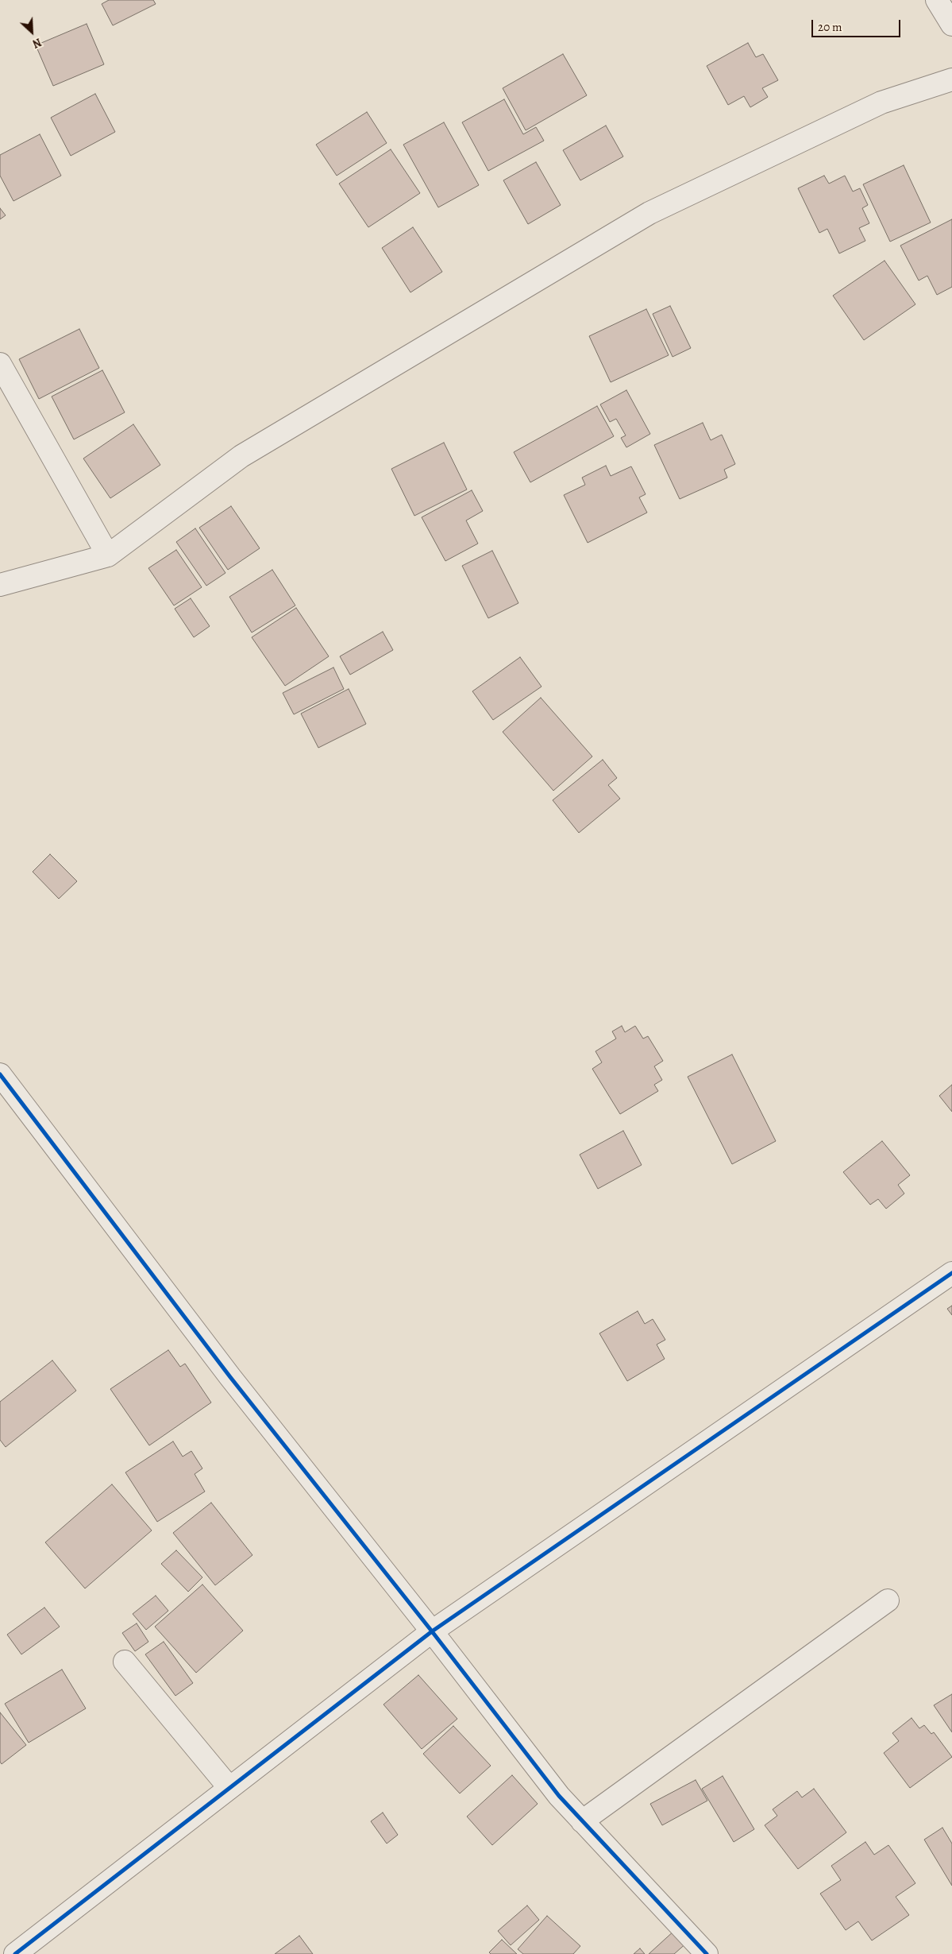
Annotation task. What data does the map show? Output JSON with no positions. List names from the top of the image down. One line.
{"scale_bar":"20 m","north":"bottom right"}
